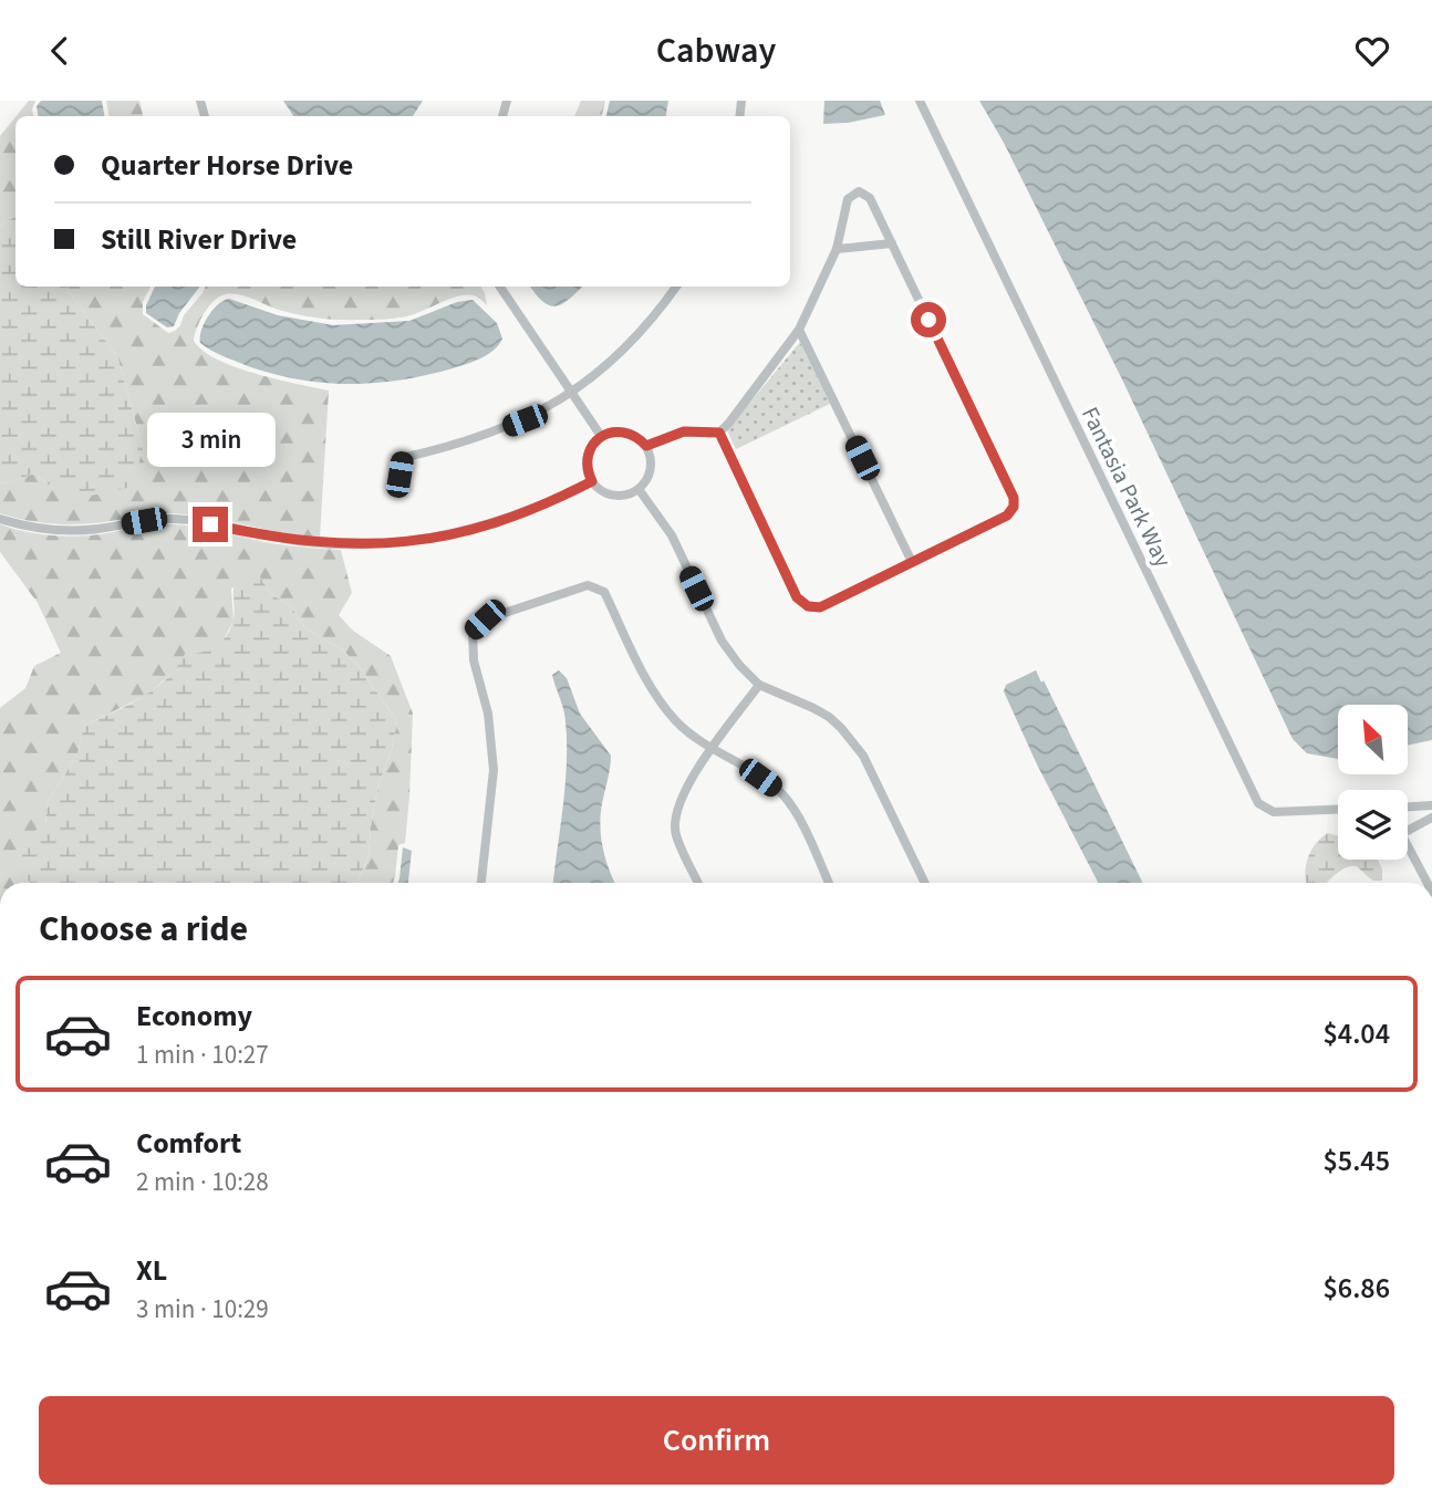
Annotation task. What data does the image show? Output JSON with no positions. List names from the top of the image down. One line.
{"streets":{"street":["Fantasia Park Way"]},"north":"top left","page":{"header":"Cabway","banner":["Quarter Horse Drive","Still River Drive"],"bubble":"3 min","heading":"Choose a ride","list":[{"name":"Economy","note":"1 min · 10:27","value":"$4.04"},{"name":"Comfort","note":"2 min · 10:28","value":"$5.45"},{"name":"XL","note":"3 min · 10:29","value":"$6.86"}],"buttons":"Confirm"}}
